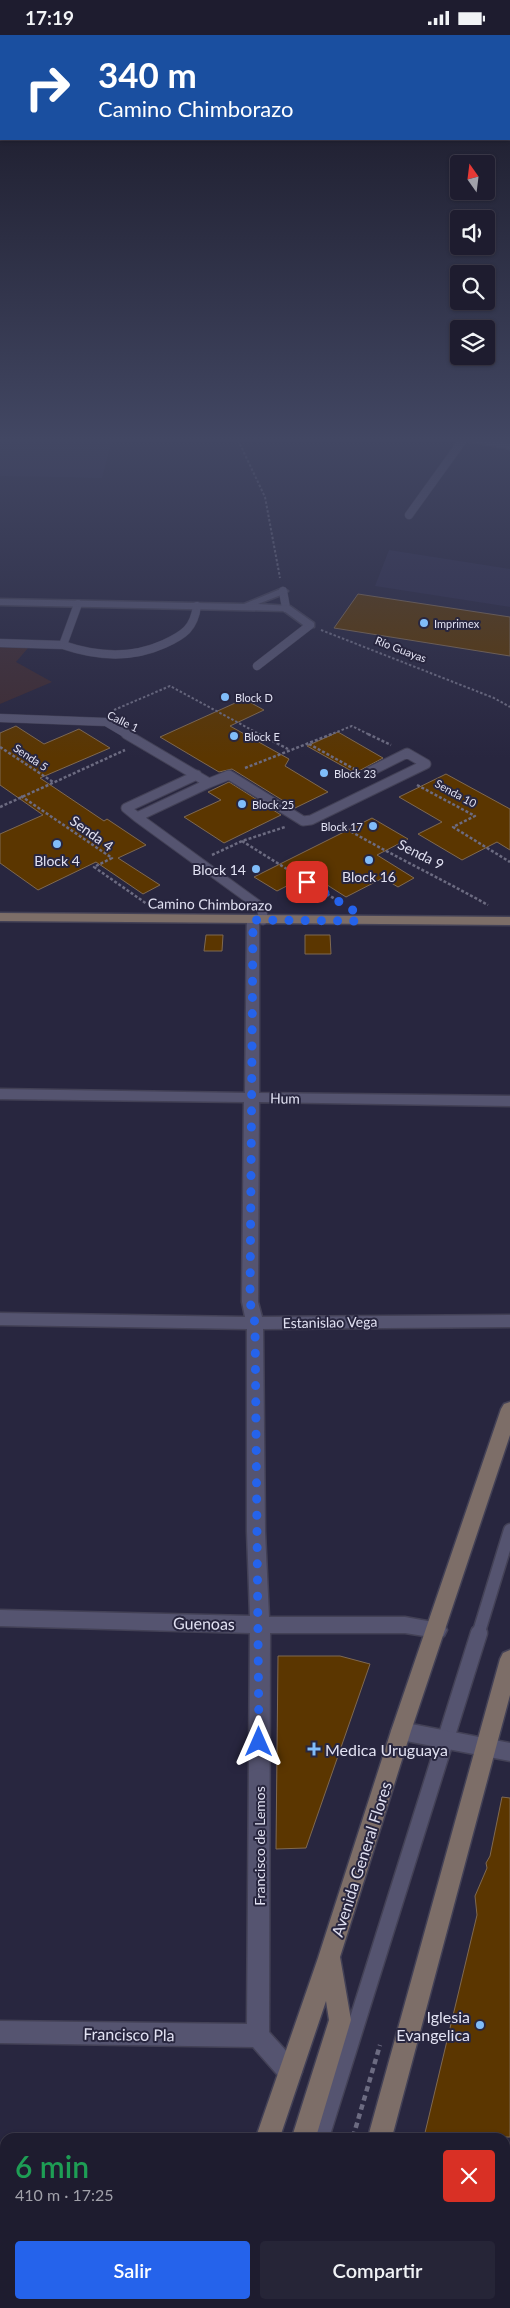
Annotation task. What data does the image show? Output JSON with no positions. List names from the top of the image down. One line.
{"streets":{"main road":["Camino Chimborazo","Avenida General Flores"],"street":["Hum","Estanislao Vega","Guenoas","Francisco de Lemos","Francisco Pla"],"lane":["Calle 1","Senda 10"],"path":["Río Guayas","Senda 5","Senda 4","Senda 9"]},"crossings":[["Senda 4","Camino Chimborazo"],["Camino Chimborazo","Francisco de Lemos"],["Hum","Francisco de Lemos"],["Estanislao Vega","Francisco de Lemos"],["Guenoas","Francisco de Lemos"],["Guenoas","Avenida General Flores"],["Francisco de Lemos","Francisco Pla"]],"places":{"other":["Imprimex","Block D","Block E","Block 23","Block 25","Block 17","Block 4","Block 16","Block 14","Iglesia Evangelica"],"health":["Medica Uruguaya"]},"north":"top","page":{"status":"17:19","turn":["340 m","Camino Chimborazo"],"heading":["6 min","410 m · 17:25"],"buttons":["Salir","Compartir"]}}
